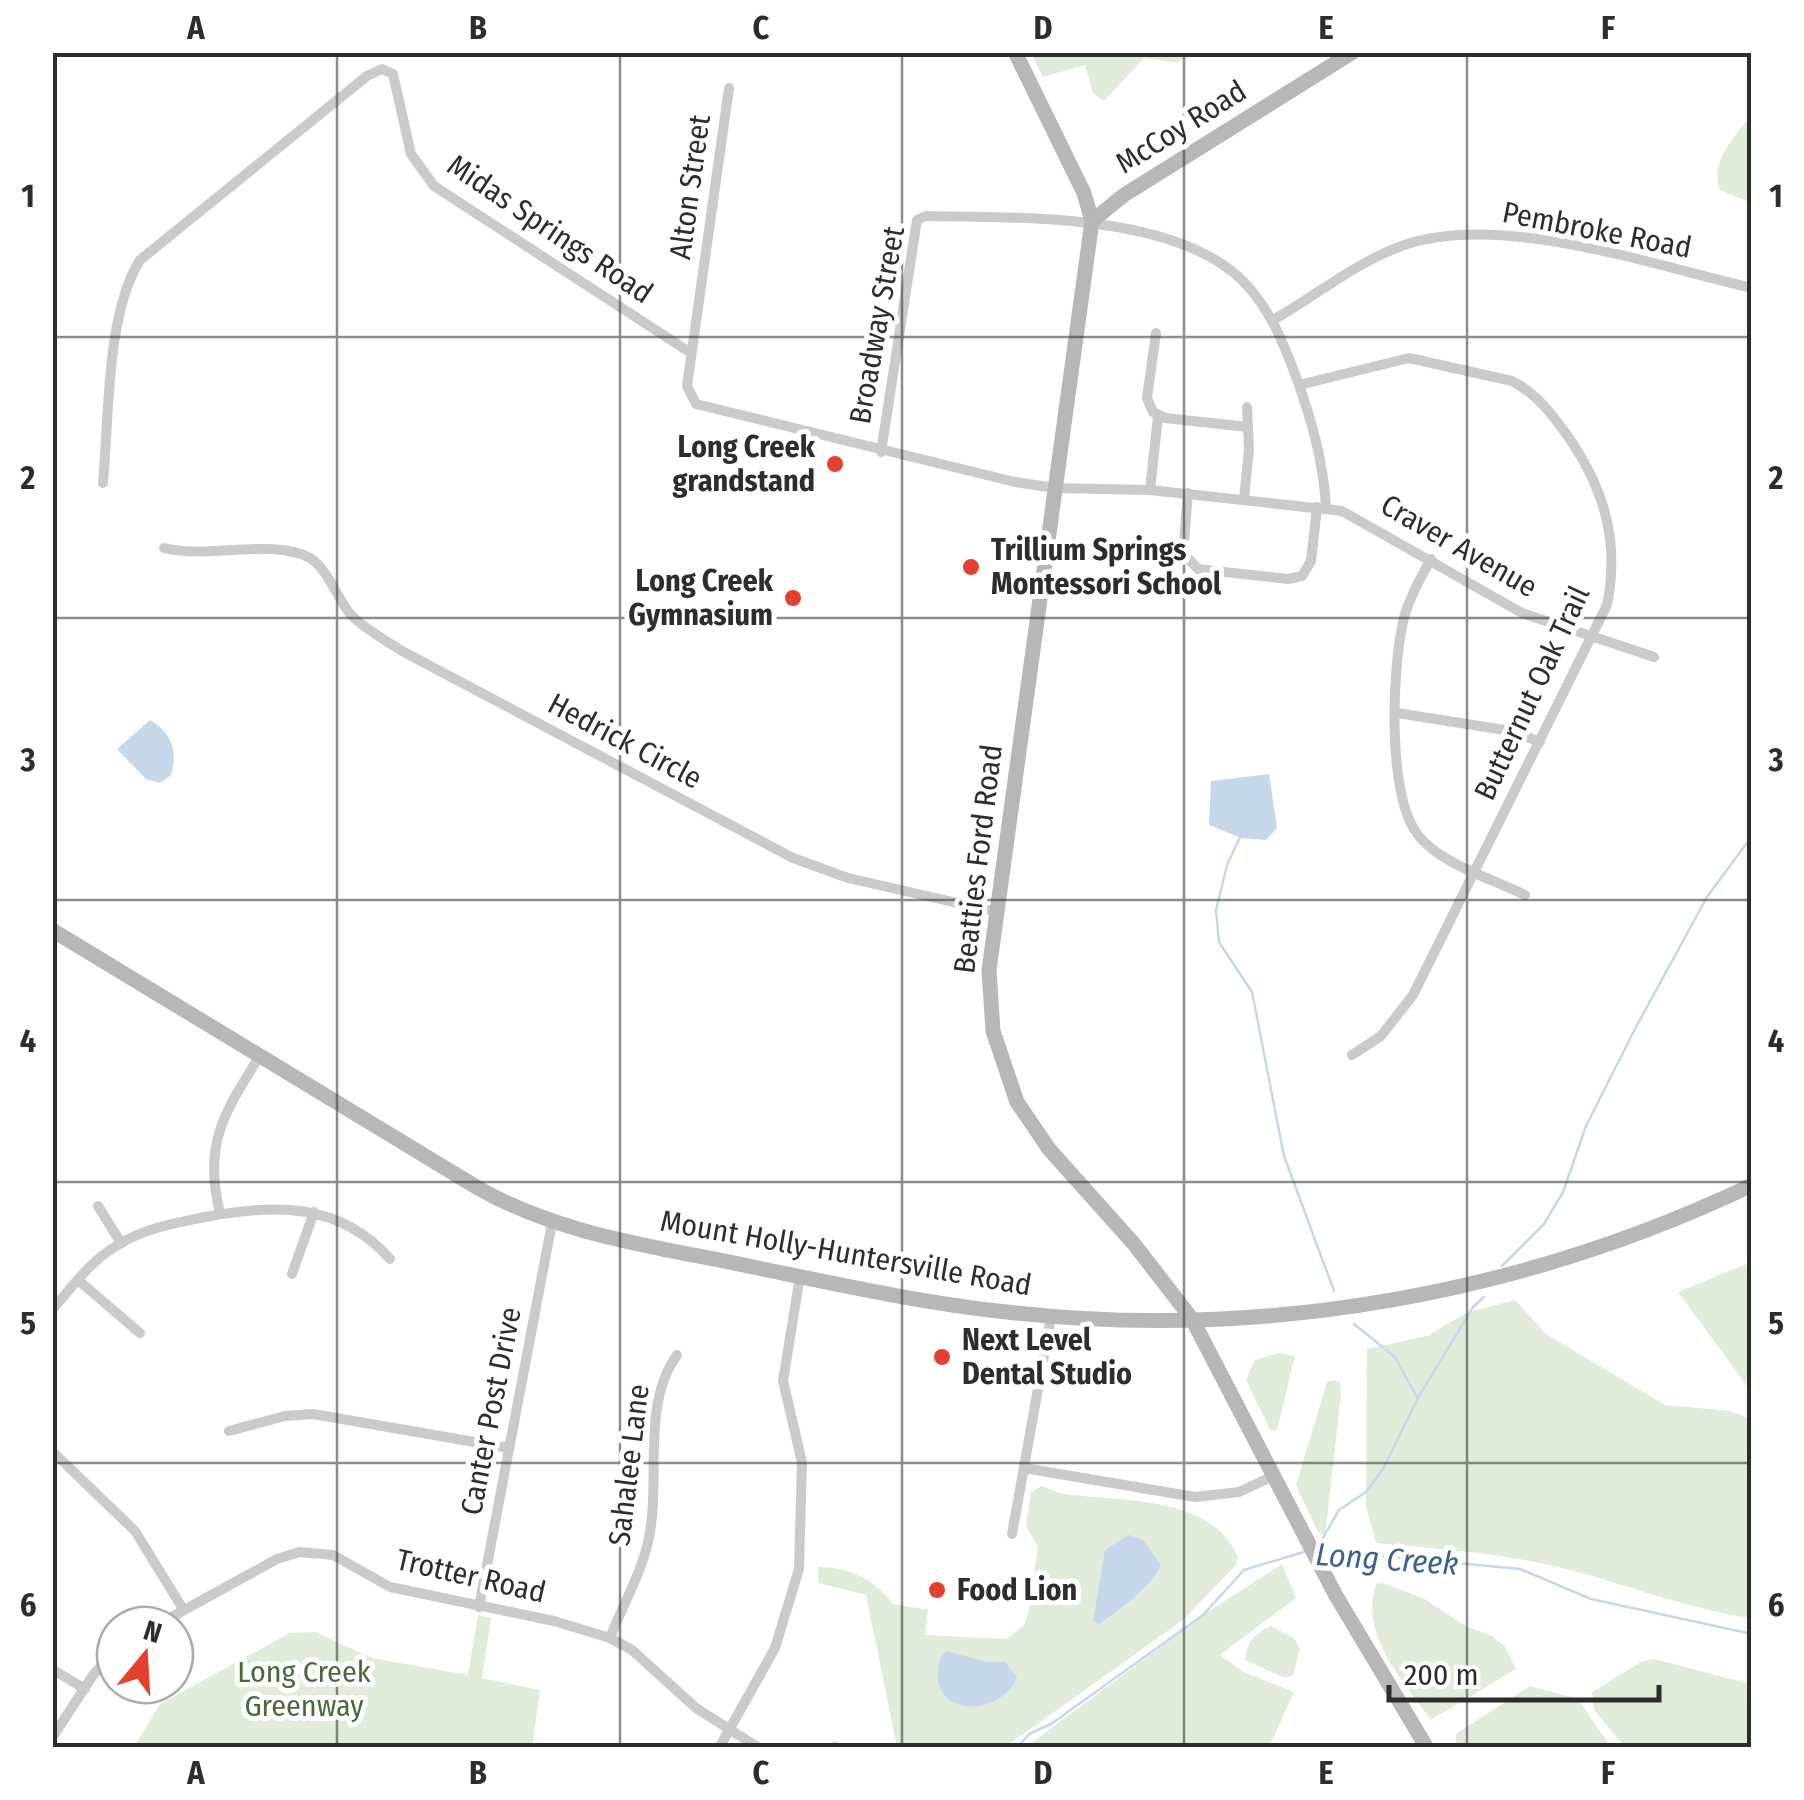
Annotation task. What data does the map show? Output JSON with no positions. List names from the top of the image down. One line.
{"streets":{"main road":["McCoy Road","Beatties Ford Road","Mount Holly-Huntersville Road"],"street":["Alton Street","Midas Springs Road","Pembroke Road","Broadway Street","Craver Avenue","Butternut Oak Trail","Hedrick Circle","Canter Post Drive","Sahalee Lane","Trotter Road"]},"crossings":[["McCoy Road","Broadway Street"],["McCoy Road","Beatties Ford Road"],["Alton Street","Midas Springs Road"],["Broadway Street","Beatties Ford Road"],["Craver Avenue","Butternut Oak Trail"],["Craver Avenue","Beatties Ford Road"],["Hedrick Circle","Beatties Ford Road"],["Beatties Ford Road","Mount Holly-Huntersville Road"],["Mount Holly-Huntersville Road","Canter Post Drive"],["Canter Post Drive","Trotter Road"],["Sahalee Lane","Trotter Road"]],"water":["Long Creek"],"parks":["Long Creek Greenway"],"places":["Long Creek grandstand","Trillium Springs Montessori School","Long Creek Gymnasium","Next Level Dental Studio","Food Lion"],"scale_bar":"200 m","north":"top","grid":{"columns":["A","B","C","D","E","F"],"rows":["1","2","3","4","5","6"]}}
